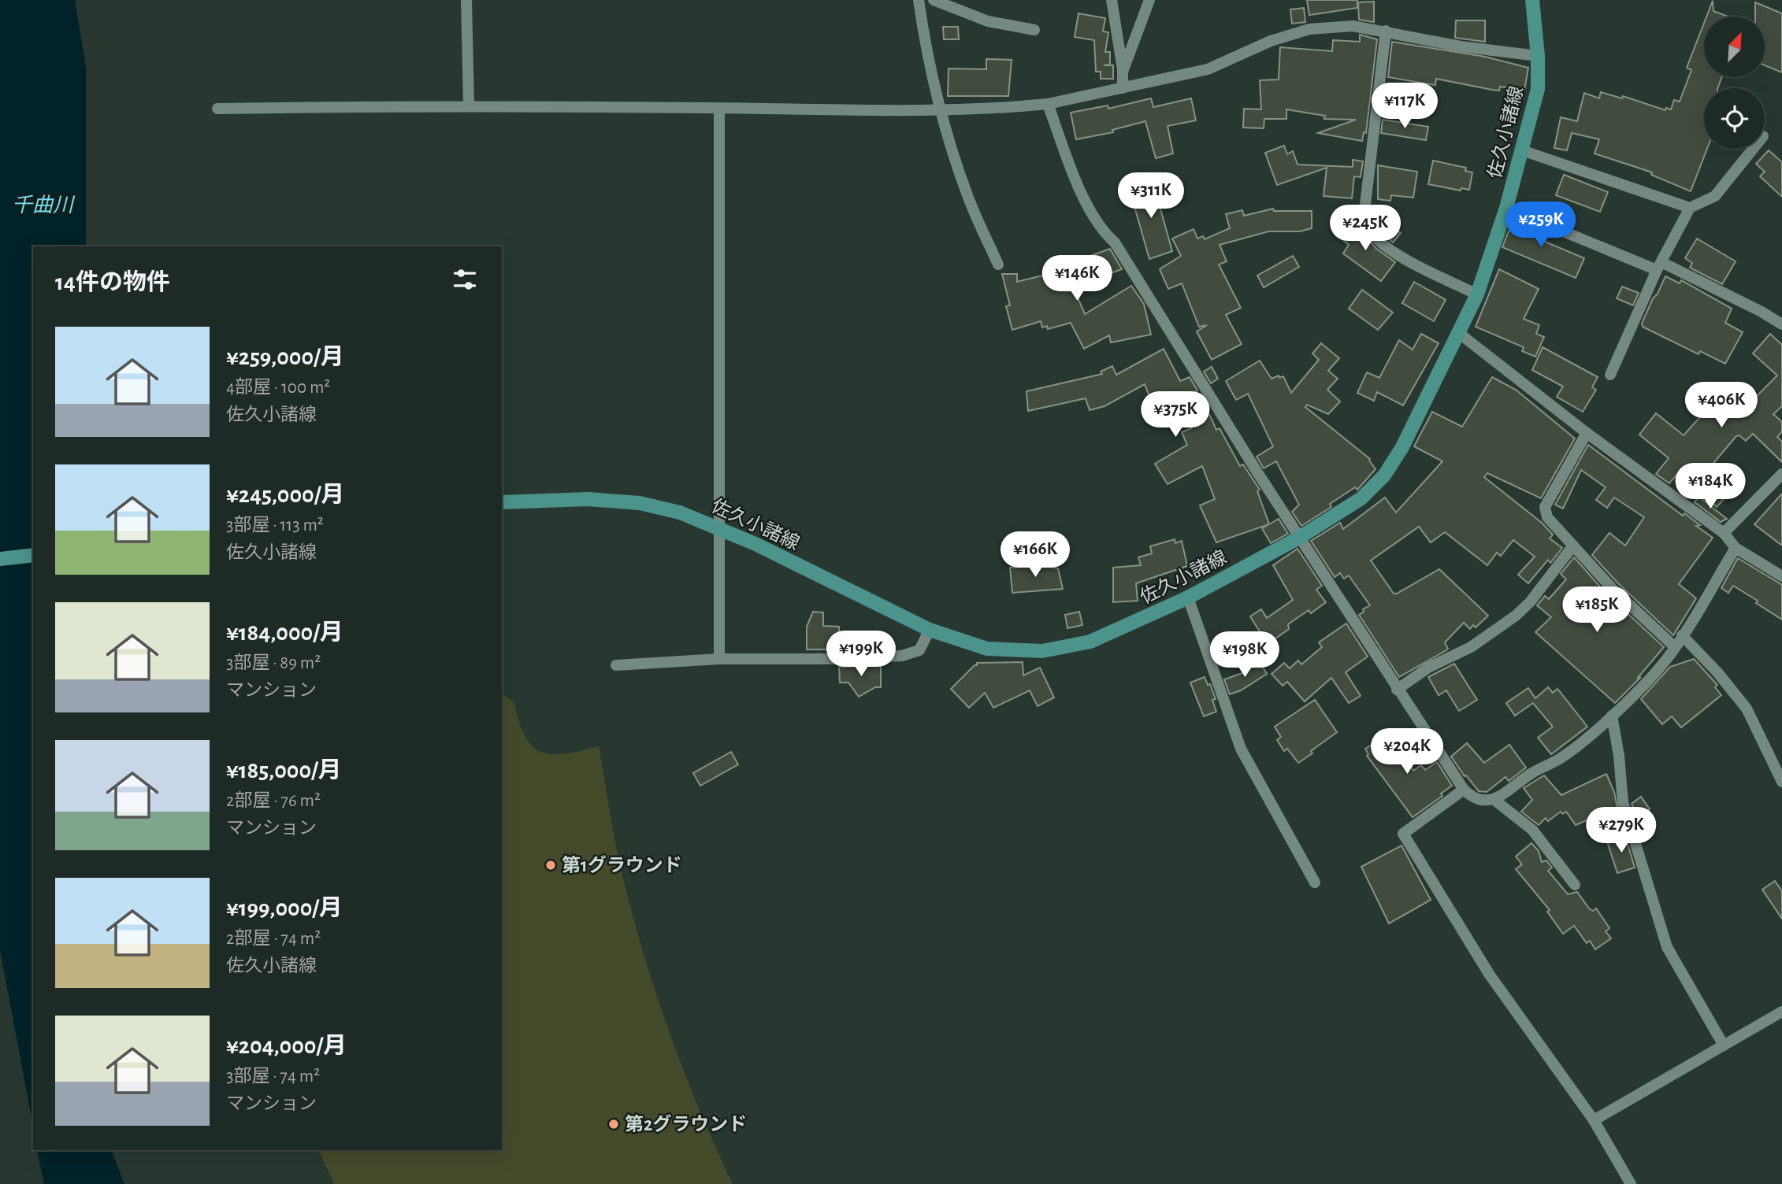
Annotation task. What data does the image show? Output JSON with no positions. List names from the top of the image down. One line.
{"streets":{"main road":["佐久小諸線"]},"water":["千曲川"],"places":["第1グラウンド","第2グラウンド"],"north":"top right","page":{"price":["¥117K","¥311K","¥259K","¥245K","¥146K","¥406K","¥375K","¥184K","¥166K","¥185K","¥199K","¥198K","¥204K","¥279K"],"heading":"14件の物件","list":[{"name":"¥259,000/月","note":"4部屋 · 100 m² · 佐久小諸線"},{"name":"¥245,000/月","note":"3部屋 · 113 m² · 佐久小諸線"},{"name":"¥184,000/月","note":"3部屋 · 89 m² · マンション"},{"name":"¥185,000/月","note":"2部屋 · 76 m² · マンション"},{"name":"¥199,000/月","note":"2部屋 · 74 m² · 佐久小諸線"},{"name":"¥204,000/月","note":"3部屋 · 74 m² · マンション"}]}}
